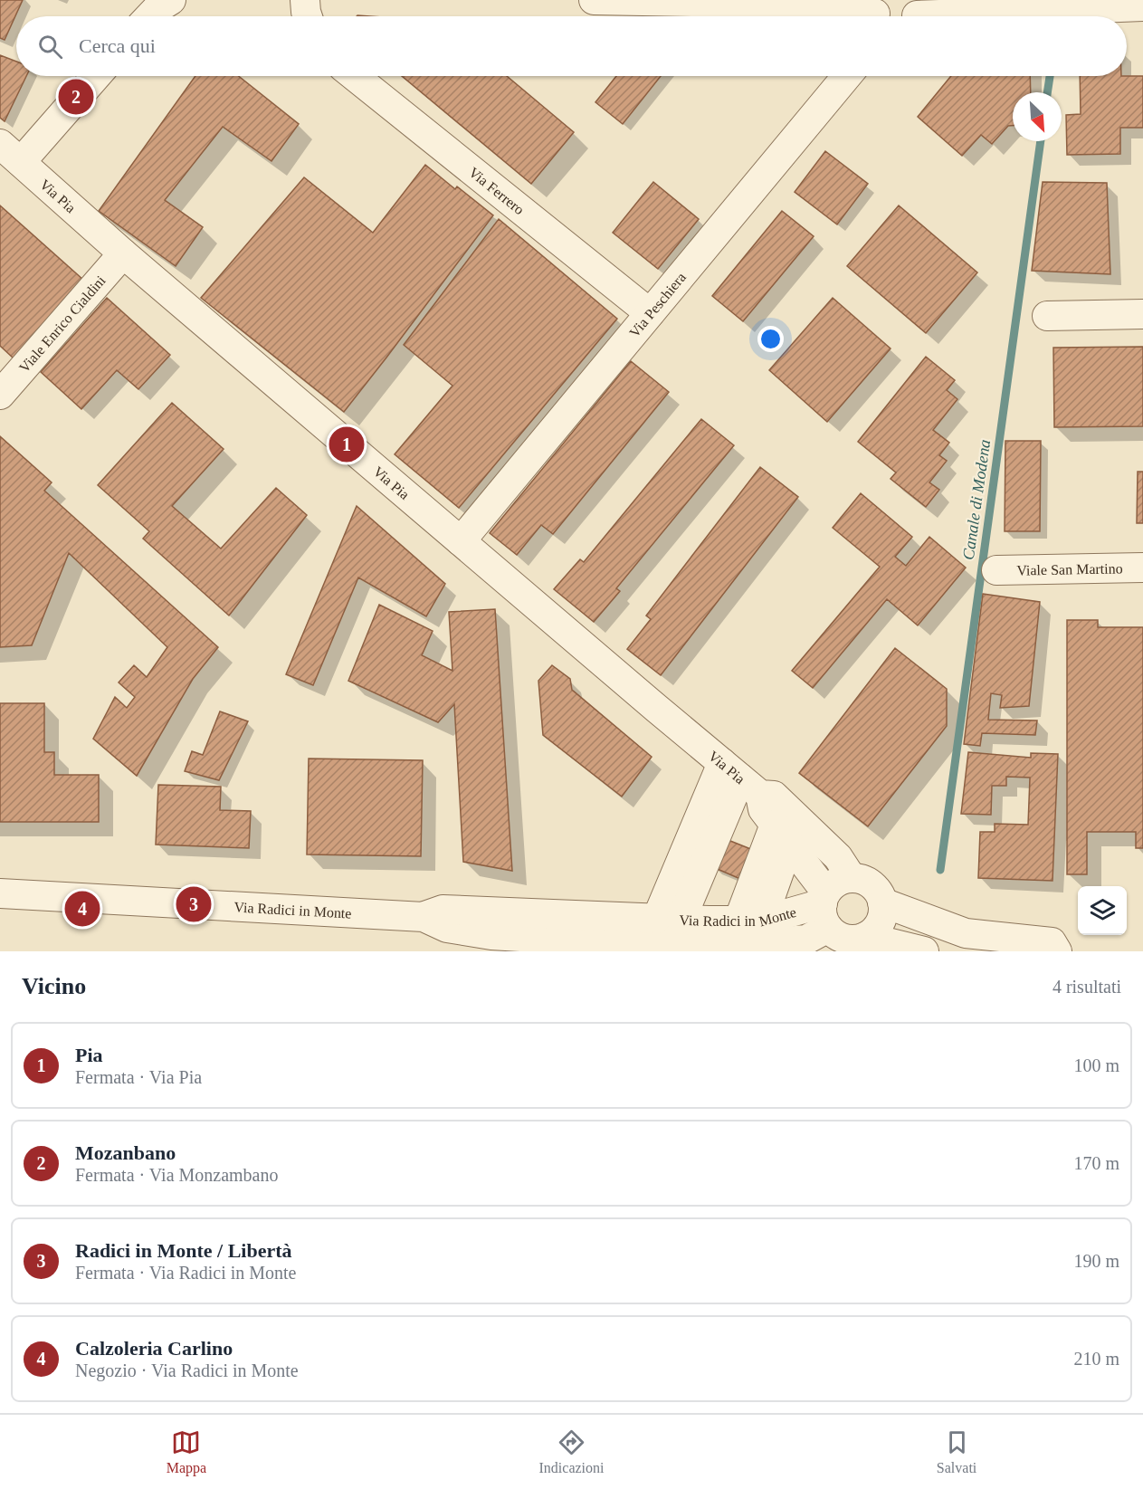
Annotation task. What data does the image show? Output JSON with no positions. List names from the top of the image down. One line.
{"streets":{"street":["Via Ferrero","Via Pia","Via Peschiera","Viale Enrico Cialdini","Viale San Martino","Via Radici in Monte"]},"crossings":[["Via Ferrero","Via Peschiera"],["Via Pia","Via Peschiera"],["Via Pia","Viale Enrico Cialdini"],["Via Pia","Via Radici in Monte"]],"water":["Canale di Modena"],"north":"bottom right","page":{"search":"Cerca qui","pins":["2","1","3","4"],"heading":["Vicino","4 risultati"],"list":[{"mark":"1","name":"Pia","note":"Fermata · Via Pia","value":"100 m"},{"mark":"2","name":"Mozanbano","note":"Fermata · Via Monzambano","value":"170 m"},{"mark":"3","name":"Radici in Monte / Libertà","note":"Fermata · Via Radici in Monte","value":"190 m"},{"mark":"4","name":"Calzoleria Carlino","note":"Negozio · Via Radici in Monte","value":"210 m"}],"nav":["Mappa","Indicazioni","Salvati"]}}
